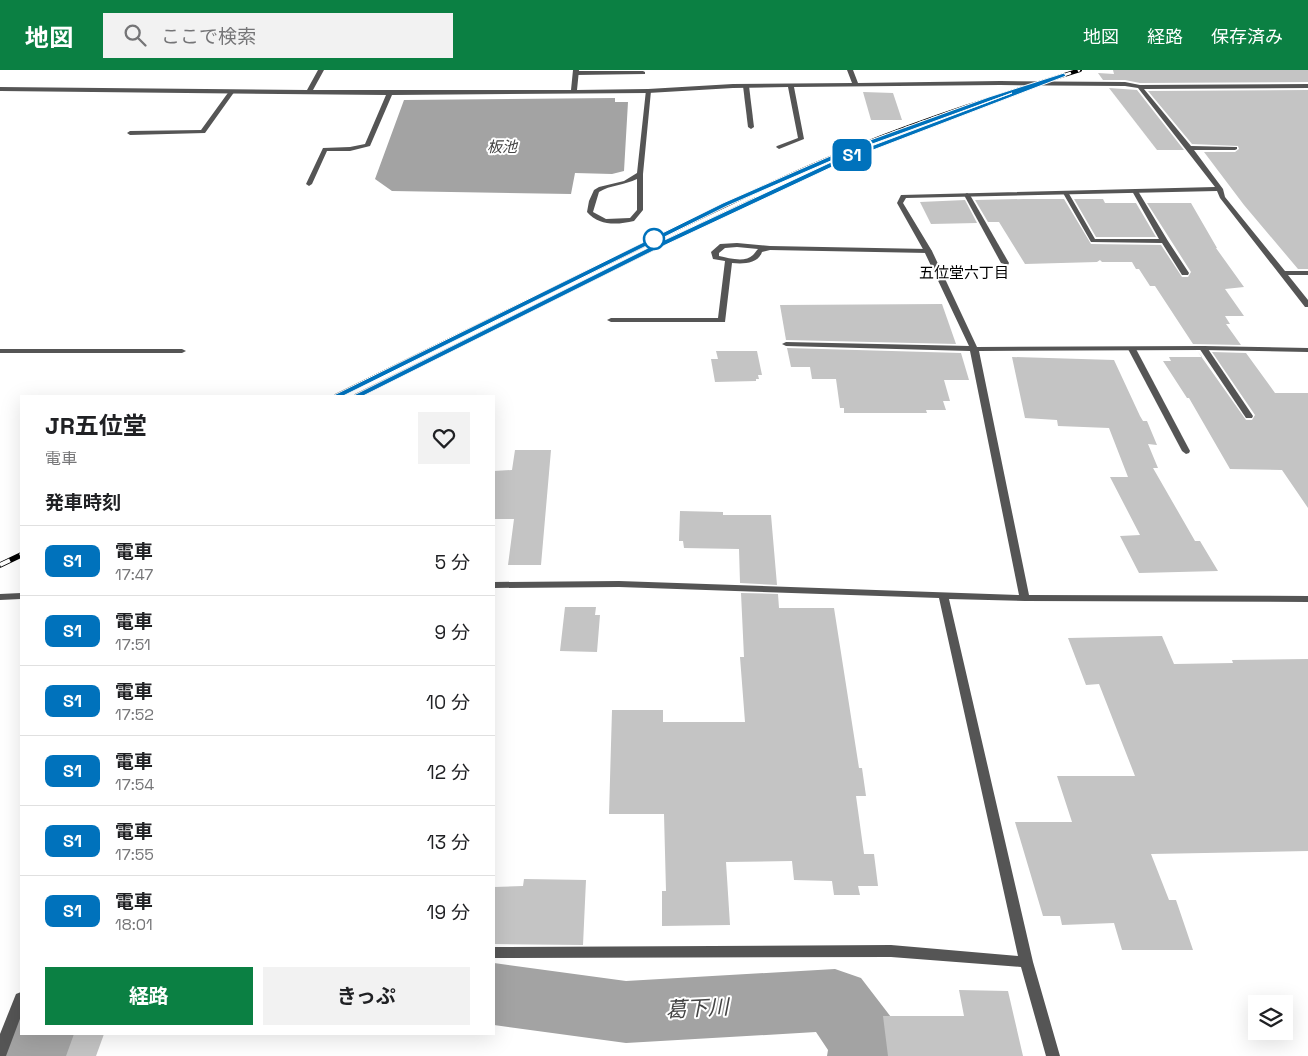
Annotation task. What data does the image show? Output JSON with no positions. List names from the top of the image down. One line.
{"districts":["五位堂六丁目"],"water":["板池","葛下川"],"page":{"header":"地図","search":"ここで検索","nav":["地図","経路","保存済み"],"on_map":"S1","heading":[["JR五位堂","電車"],"発車時刻"],"list":[{"mark":"S1","name":"電車","note":"17:47","value":"5 分"},{"mark":"S1","name":"電車","note":"17:51","value":"9 分"},{"mark":"S1","name":"電車","note":"17:52","value":"10 分"},{"mark":"S1","name":"電車","note":"17:54","value":"12 分"},{"mark":"S1","name":"電車","note":"17:55","value":"13 分"},{"mark":"S1","name":"電車","note":"18:01","value":"19 分"}],"buttons":["経路","きっぷ"]}}
